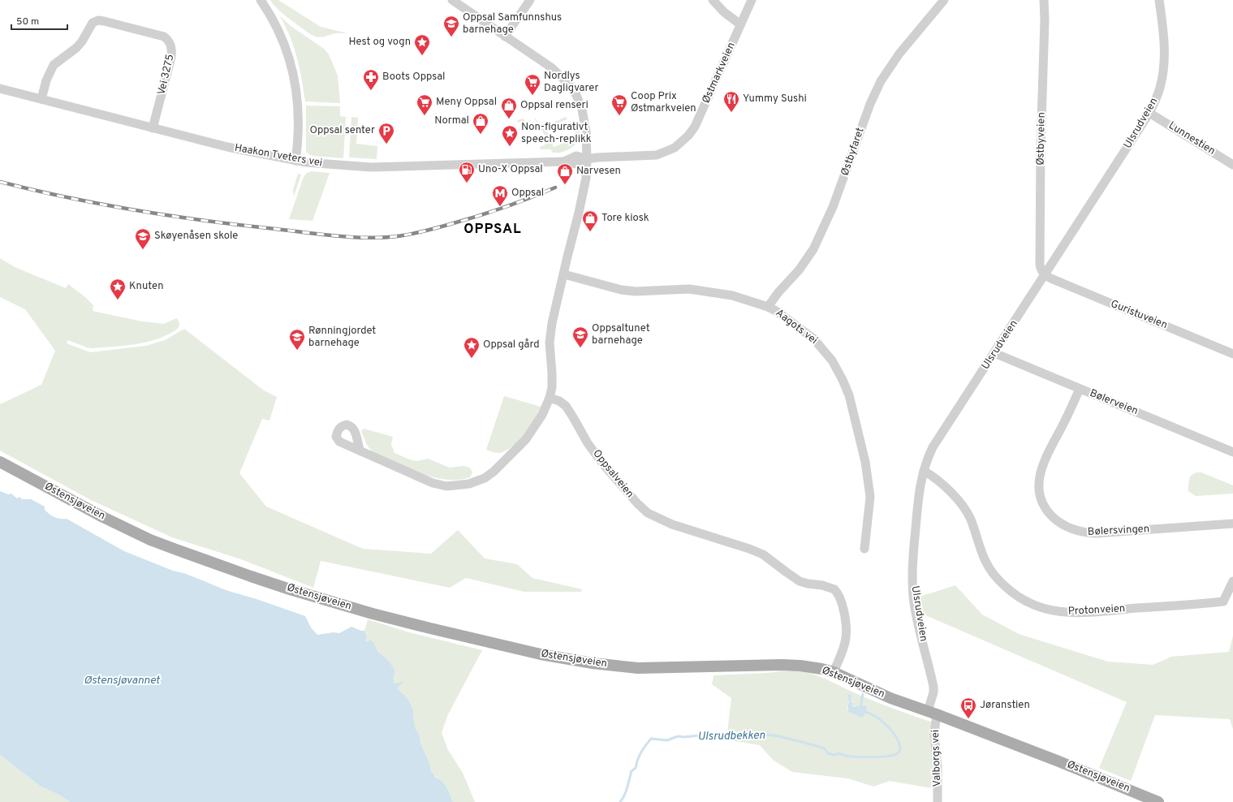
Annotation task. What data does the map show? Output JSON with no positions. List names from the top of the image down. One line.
{"streets":{"main road":["Østensjøveien"],"street":["Østmarkveien","Vei 3275","Ulsrudveien","Østbyveien","Lunnestien","Østbyfaret","Haakon Tveters vei","Guristuveien","Aagots vei","Bølerveien","Oppsalveien","Bølersvingen","Protonveien","Valborgs vei"]},"crossings":[["Østmarkveien","Haakon Tveters vei"],["Vei 3275","Haakon Tveters vei"],["Ulsrudveien","Østbyveien"],["Ulsrudveien","Lunnestien"],["Ulsrudveien","Guristuveien"],["Ulsrudveien","Bølerveien"],["Ulsrudveien","Østensjøveien"],["Ulsrudveien","Protonveien"],["Ulsrudveien","Valborgs vei"],["Østbyveien","Guristuveien"],["Østbyfaret","Aagots vei"],["Bølerveien","Bølersvingen"],["Oppsalveien","Østensjøveien"],["Østensjøveien","Valborgs vei"]],"districts":["OPPSAL"],"water":["Østensjøvannet","Ulsrudbekken"],"places":{"school or university":["Oppsal Samfunnshus barnehage","Skøyenåsen skole","Oppsaltunet barnehage","Rønningjordet barnehage"],"place":["Hest og vogn","Non-figurativt speech-replikk","Knuten","Oppsal gård"],"pharmacy":["Boots Oppsal"],"supermarket":["Nordlys Dagligvarer","Meny Oppsal","Coop Prix Østmarkveien"],"restaurant":["Yummy Sushi"],"shop":["Oppsal renseri","Normal","Narvesen","Tore kiosk"],"parking":["Oppsal senter"],"fuel station":["Uno-X Oppsal"],"metro station":["Oppsal"],"bus stop":["Jøranstien"]},"scale_bar":"50 m"}
